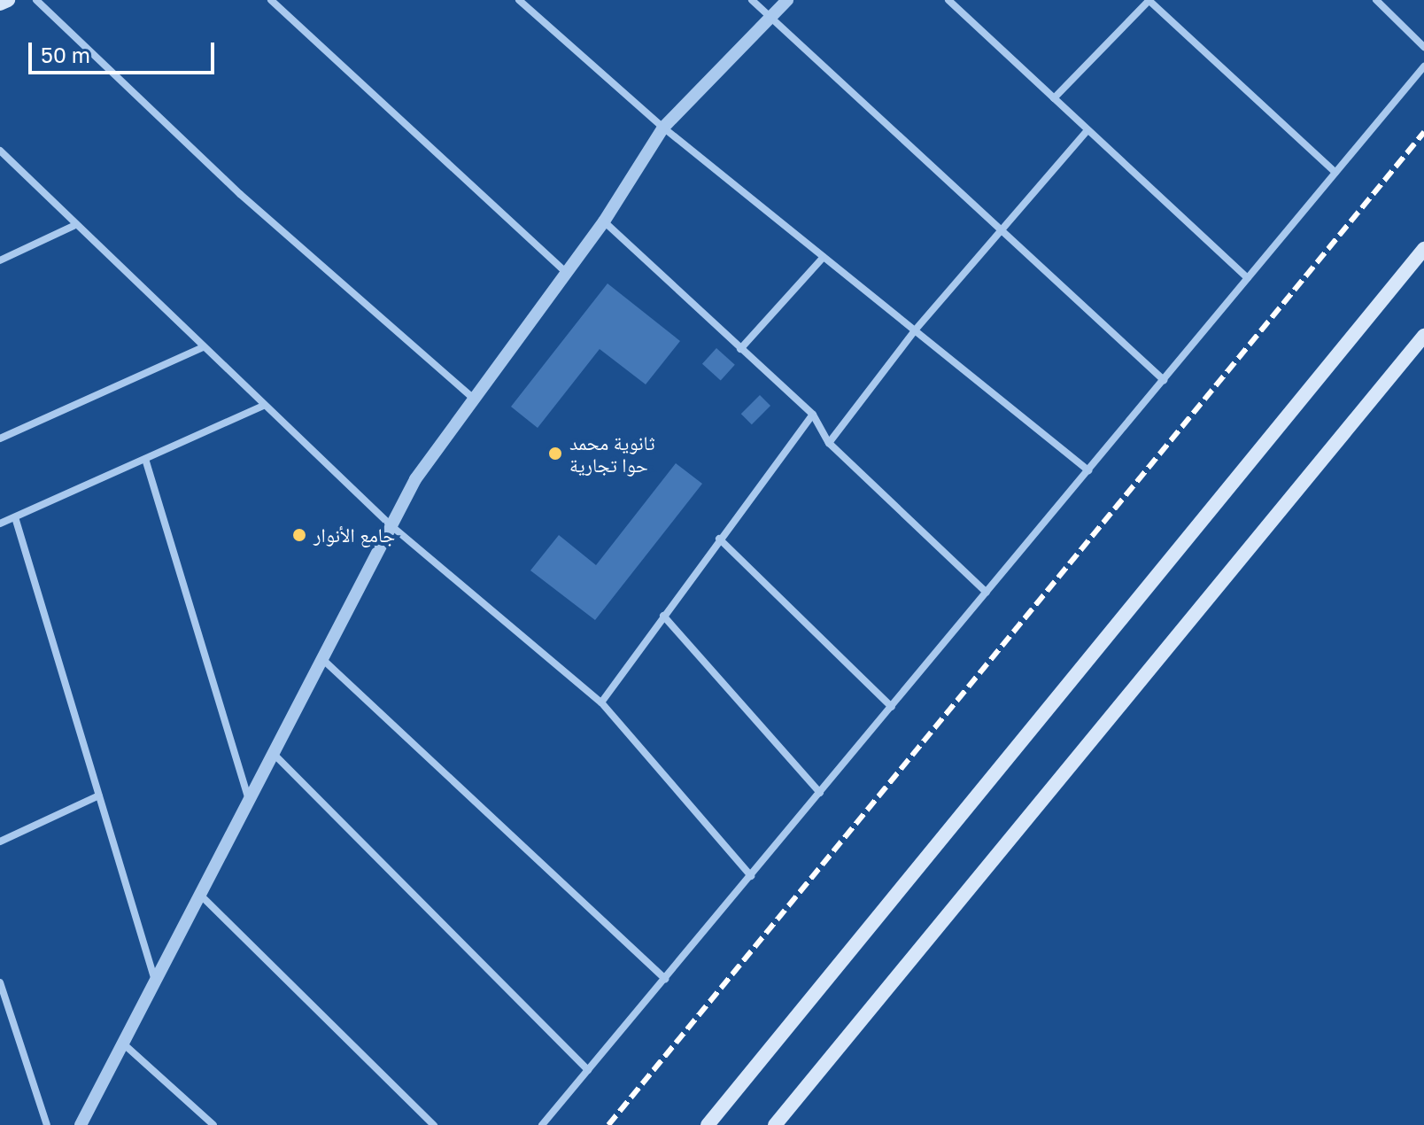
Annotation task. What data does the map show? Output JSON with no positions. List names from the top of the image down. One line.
{"places":["ثانوية محمد حوا تجارية","جامع الأنوار"],"scale_bar":"50 m"}
